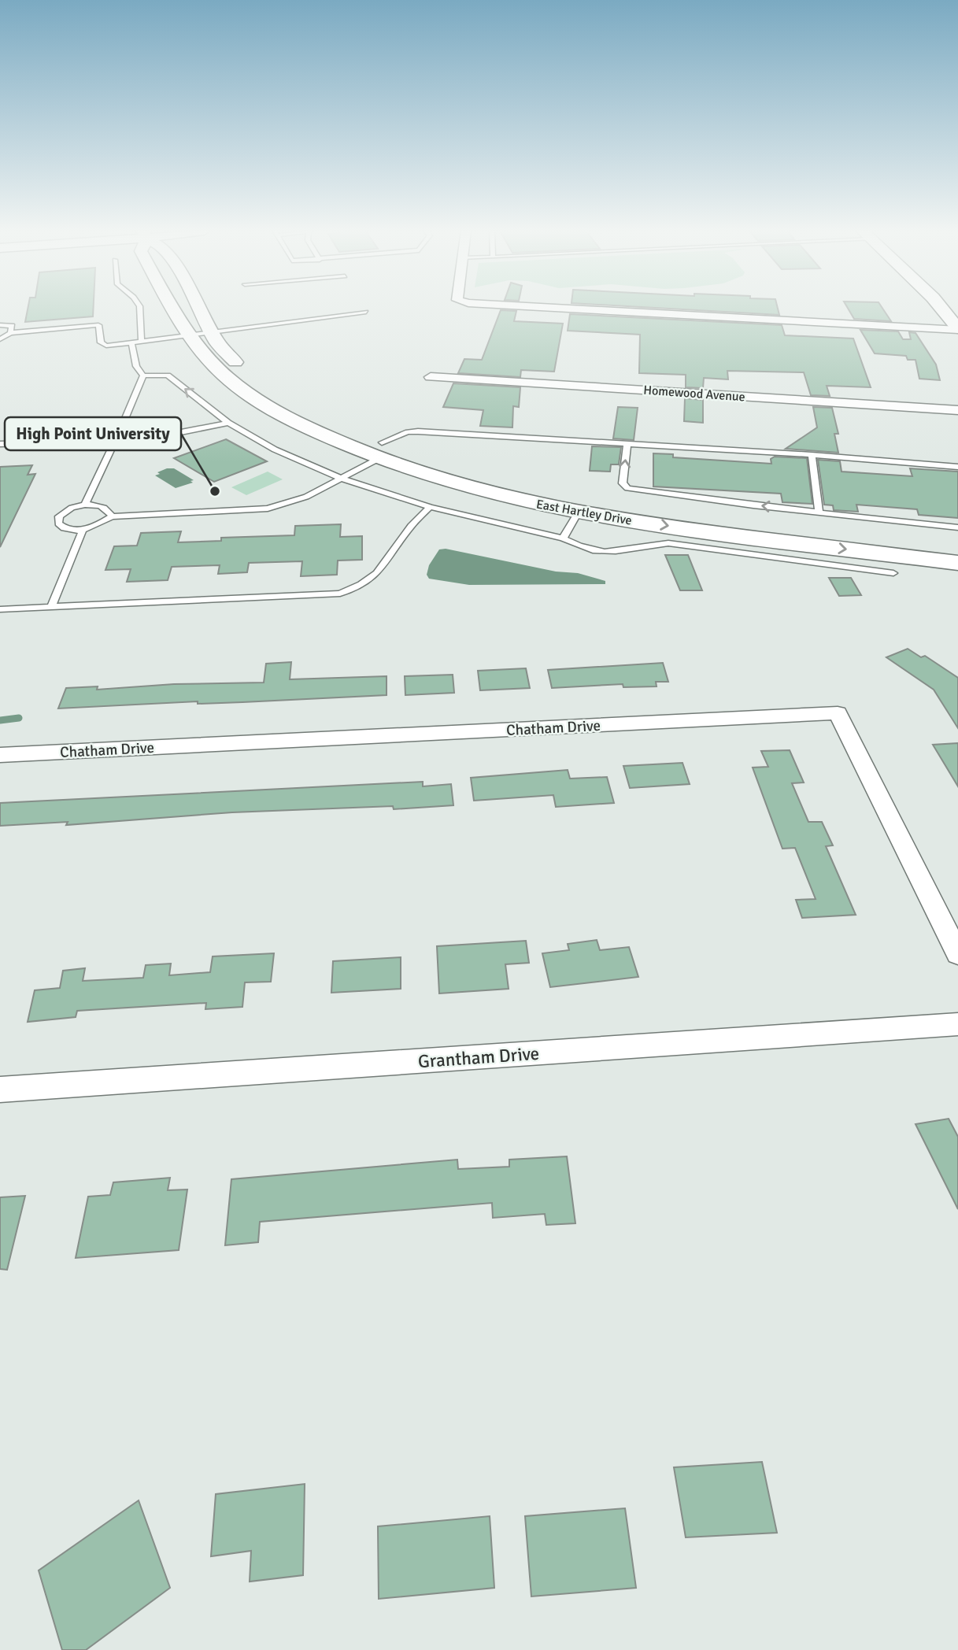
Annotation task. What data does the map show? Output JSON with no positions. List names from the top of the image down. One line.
{"streets":{"main road":["East Hartley Drive"],"street":["Homewood Avenue","Chatham Drive","Grantham Drive"]},"places":["High Point University"]}
